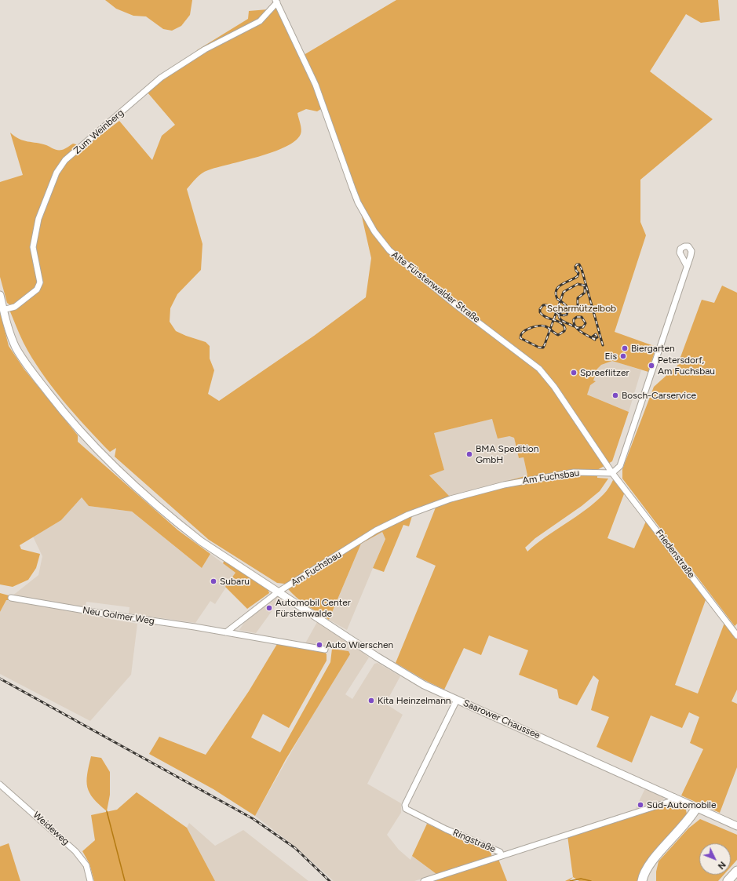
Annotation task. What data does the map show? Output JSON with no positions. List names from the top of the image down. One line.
{"streets":{"main road":["Saarower Chaussee"],"street":["Zum Weinberg","Alte Fürstenwalder Straße","Am Fuchsbau","Friedenstraße","Neu Golmer Weg","Weideweg","Ringstraße"]},"crossings":[["Zum Weinberg","Alte Fürstenwalder Straße"],["Zum Weinberg","Saarower Chaussee"],["Alte Fürstenwalder Straße","Am Fuchsbau"],["Alte Fürstenwalder Straße","Friedenstraße"],["Am Fuchsbau","Friedenstraße"],["Am Fuchsbau","Saarower Chaussee"],["Saarower Chaussee","Ringstraße"]],"parks":["Scharmützelbob"],"places":["Biergarten","Eis","Petersdorf, Am Fuchsbau","Spreeflitzer","Bosch-Carservice","BMA Spedition GmbH","Subaru","Automobil Center Fürstenwalde","Auto Wierschen","Kita Heinzelmann","Süd-Automobile"],"north":"bottom right"}
